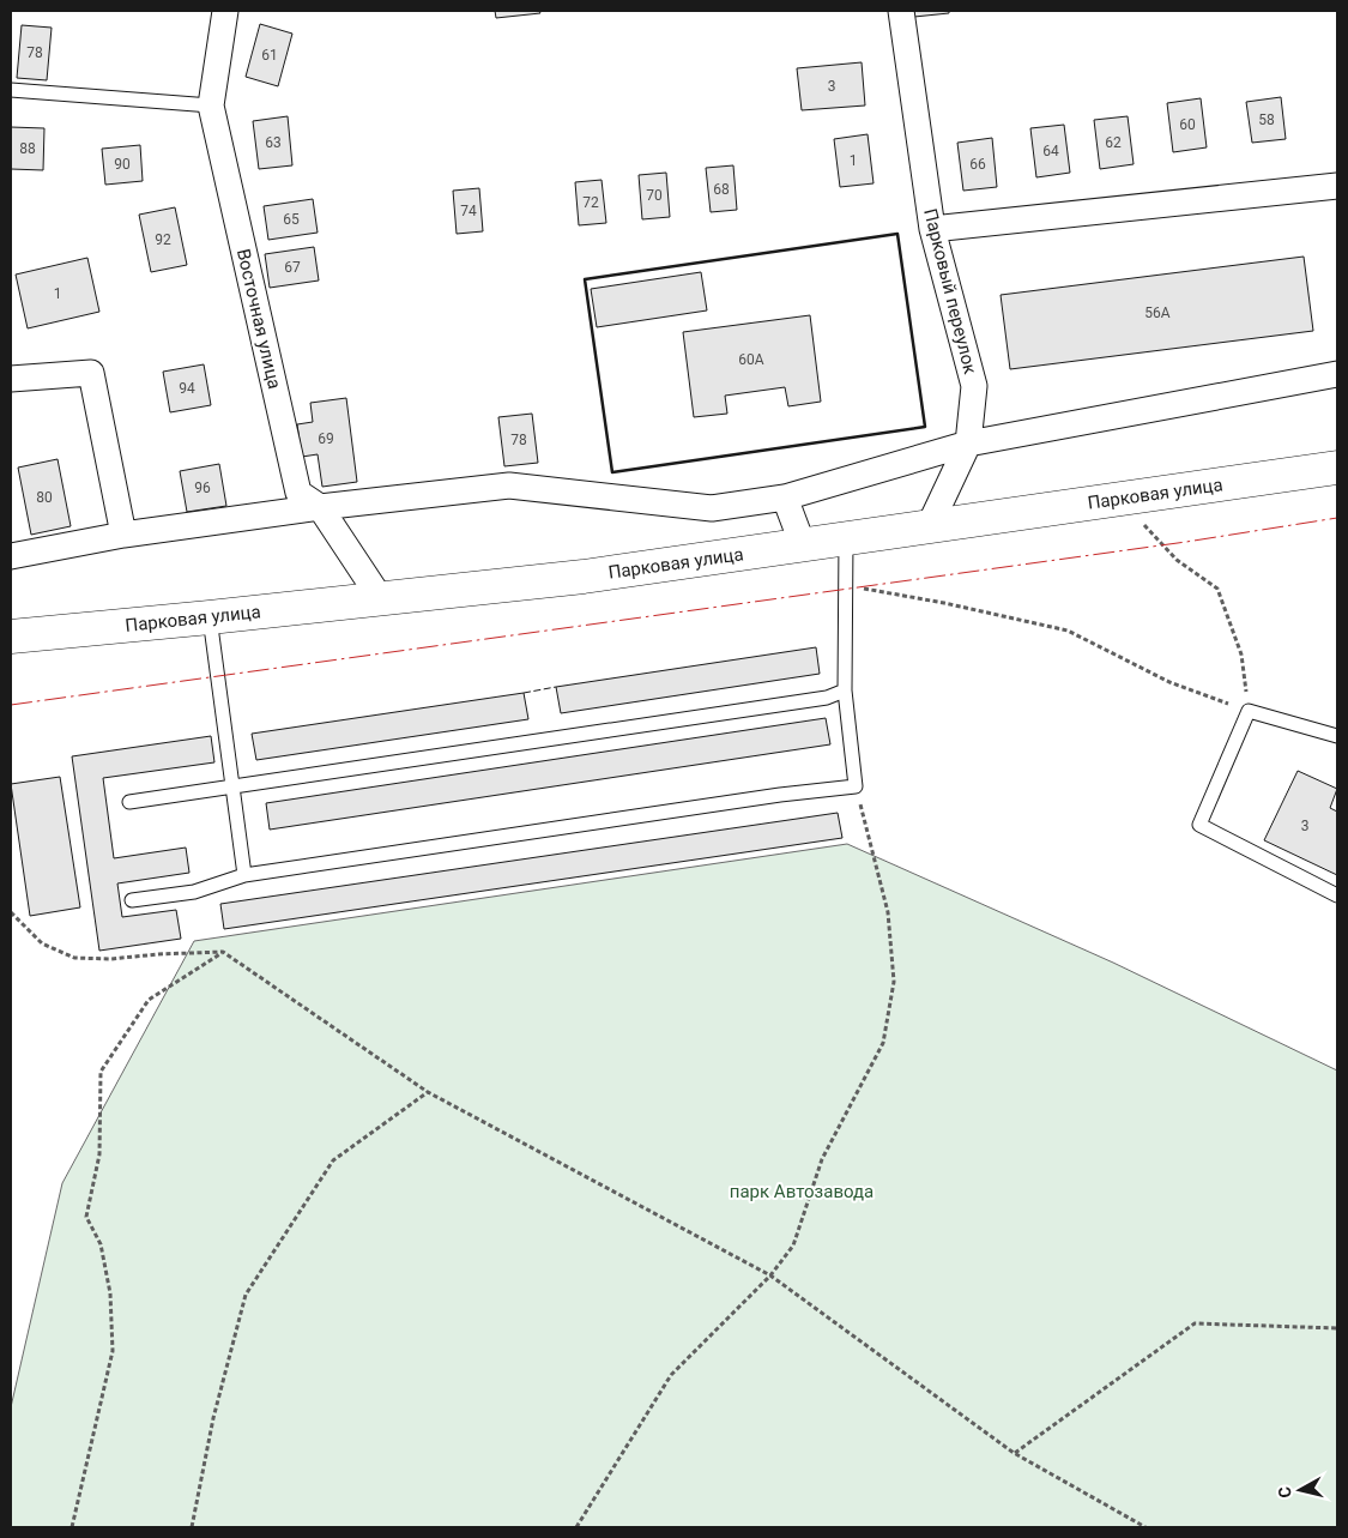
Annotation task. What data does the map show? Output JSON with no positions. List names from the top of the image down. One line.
{"streets":{"street":["Парковый переулок","Восточная улица","Парковая улица"]},"crossings":[["Парковый переулок","Парковая улица"],["Восточная улица","Парковая улица"]],"parks":["парк Автозавода"],"house_numbers":["78","61","3","58","60","63","62","88","64","1","90","66","68","70","72","74","65","92","67","1","56А","60А","94","69","78","96","80","3"],"north":"left"}
